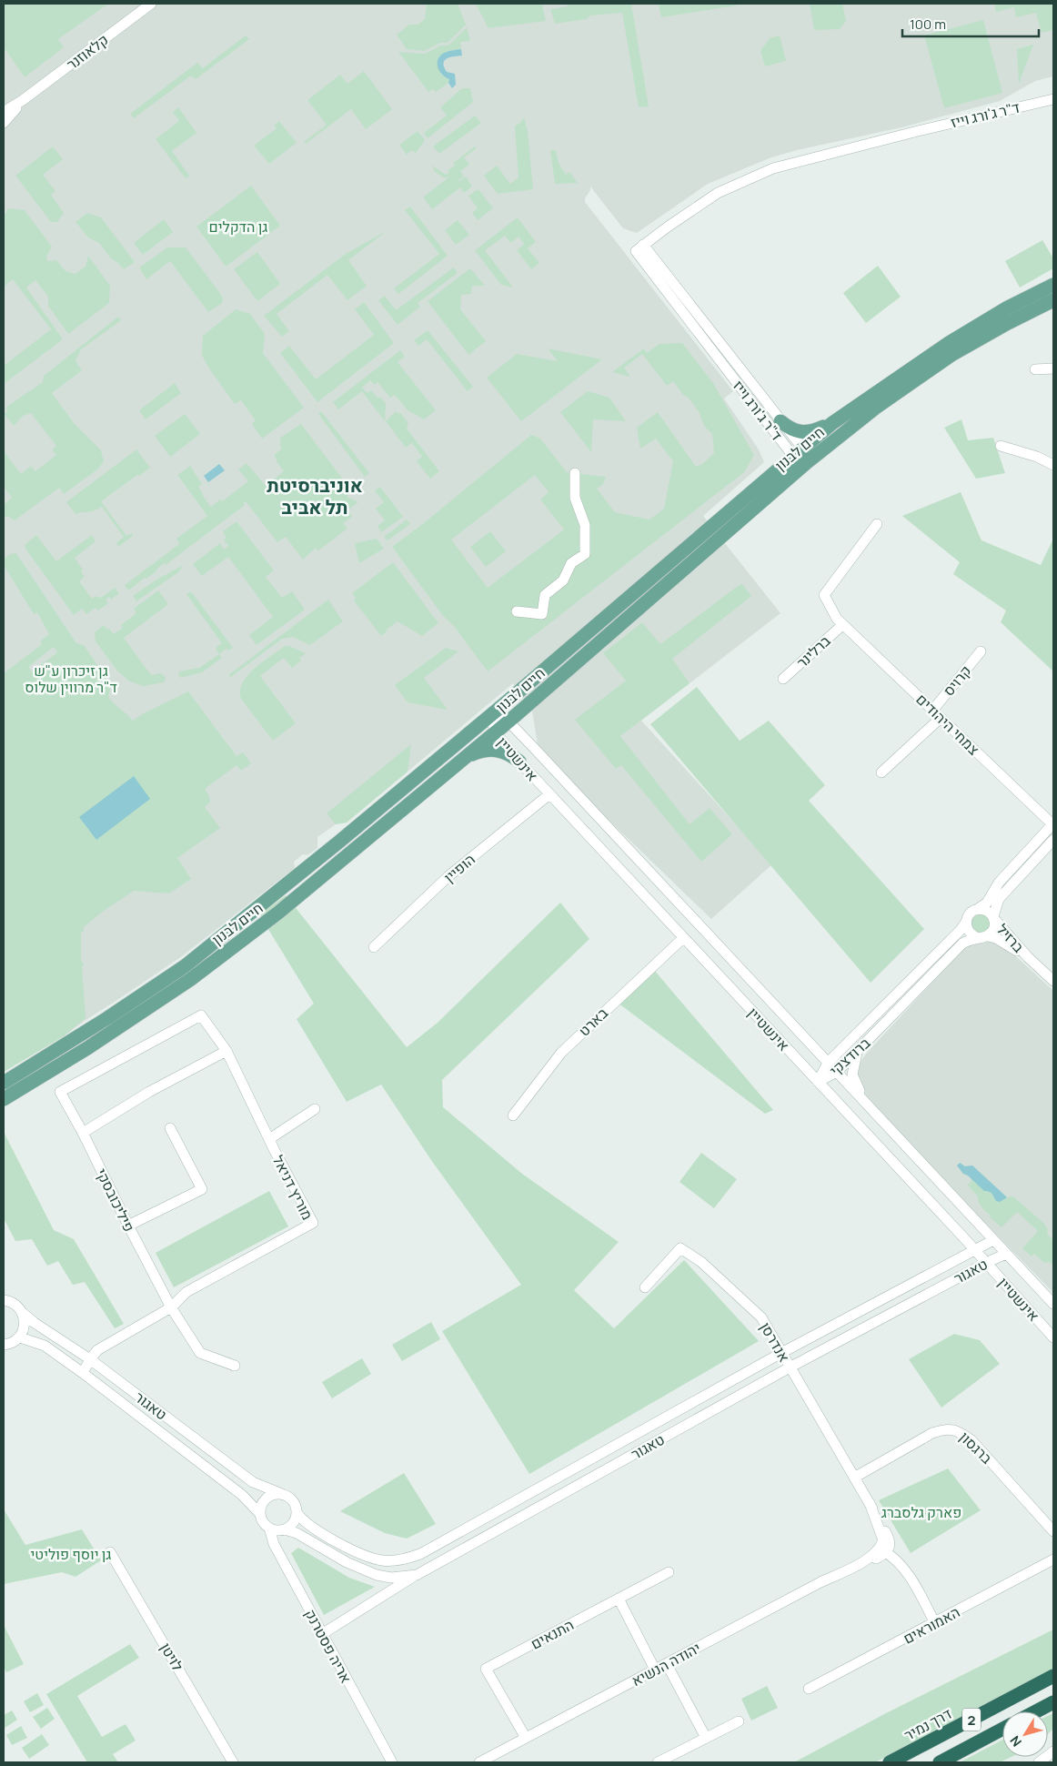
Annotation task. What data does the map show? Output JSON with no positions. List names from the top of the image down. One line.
{"streets":{"highway":["2","דרך נמיר"],"main road":["חיים לבנון"],"street":["קלאוזנר","ד\"ר ג'ורג וייז","ברלינר","קרויס","צמחי היהודים","אינשטיין","הופיין","ברזיל","בארט","ברודצקי","מוריץ דניאל","פיליכובסקי","טאגור","אנדרסן","ברגסון","האמוראים","התנאים","אריה פסטרנק","לויטן","יהודה הנשיא"]},"crossings":[["ד\"ר ג'ורג וייז","חיים לבנון"],["חיים לבנון","אינשטיין"],["ברלינר","צמחי היהודים"],["קרויס","צמחי היהודים"],["אינשטיין","הופיין"],["אינשטיין","בארט"],["אינשטיין","ברודצקי"],["אינשטיין","טאגור"],["ברזיל","ברודצקי"],["מוריץ דניאל","פיליכובסקי"],["מוריץ דניאל","טאגור"],["טאגור","אנדרסן"],["טאגור","אריה פסטרנק"],["אנדרסן","ברגסון"],["אנדרסן","יהודה הנשיא"],["התנאים","יהודה הנשיא"]],"districts":["אוניברסיטת תל אביב"],"parks":["גן הדקלים","גן זיכרון ע\"ש ד\"ר מרווין שלוס","פארק גלסברג","גן יוסף פוליטי"],"scale_bar":"100 m","north":"bottom left"}
